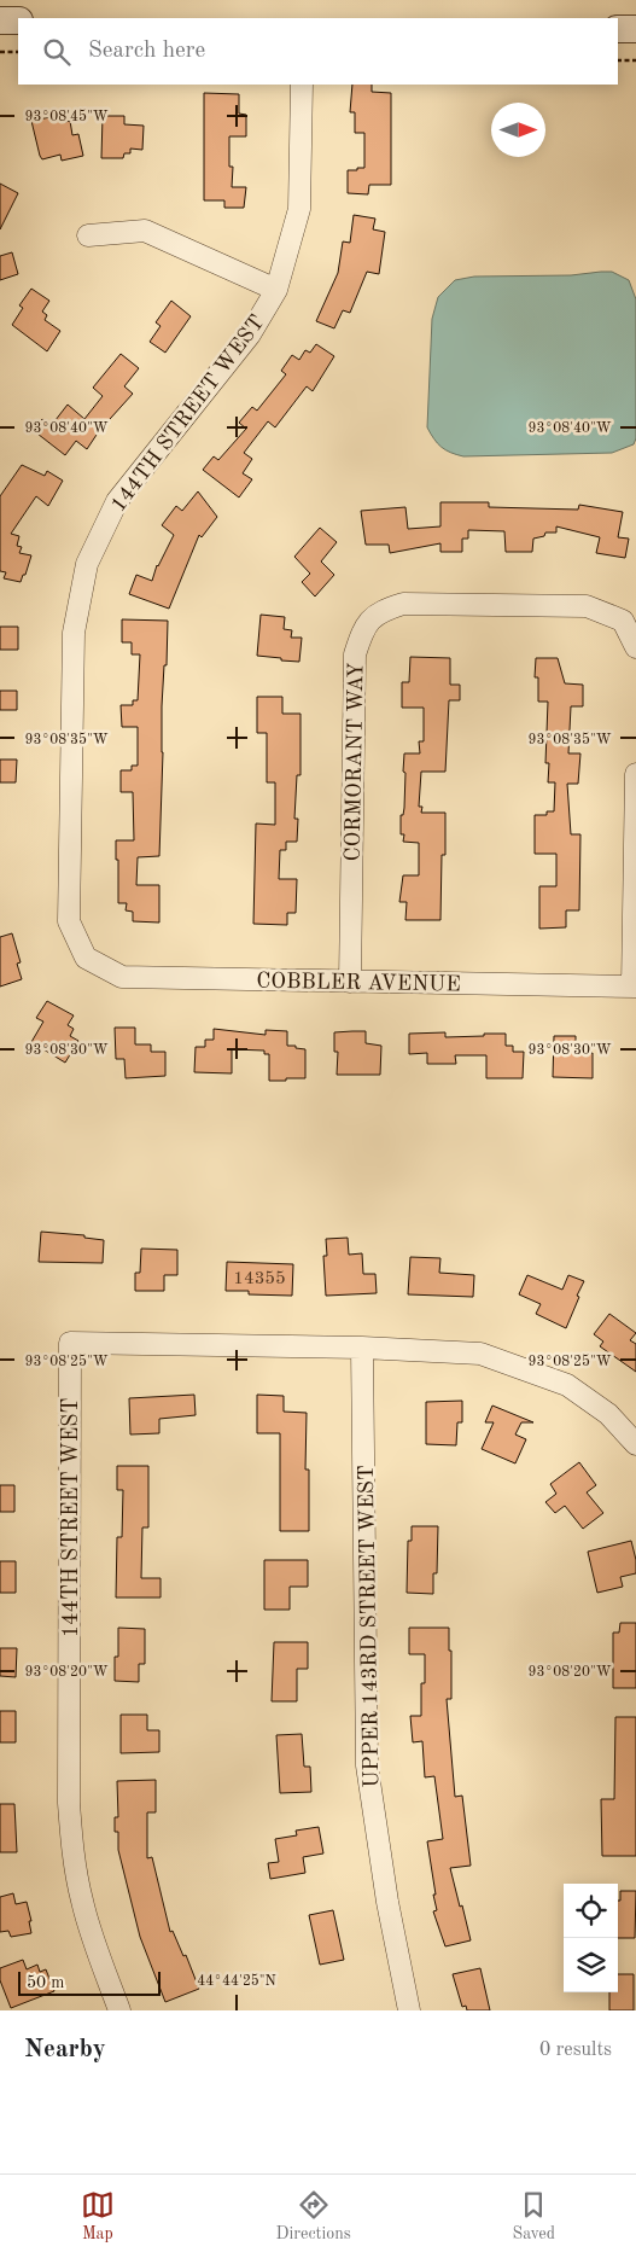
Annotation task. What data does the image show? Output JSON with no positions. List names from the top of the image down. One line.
{"streets":{"street":["144TH STREET WEST","CORMORANT WAY","COBBLER AVENUE","UPPER 143RD STREET WEST"]},"crossings":[["144TH STREET WEST","COBBLER AVENUE"],["144TH STREET WEST","UPPER 143RD STREET WEST"],["CORMORANT WAY","COBBLER AVENUE"]],"house_numbers":["14355"],"scale_bar":"50 m","north":"right","page":{"search":"Search here","scale":"50 m","heading":["Nearby","0 results"],"nav":["Map","Directions","Saved"]},"coordinates":["93°08'45\"W","93°08'40\"W","93°08'35\"W","93°08'30\"W","93°08'25\"W","93°08'20\"W","44°44'25\"N"]}
